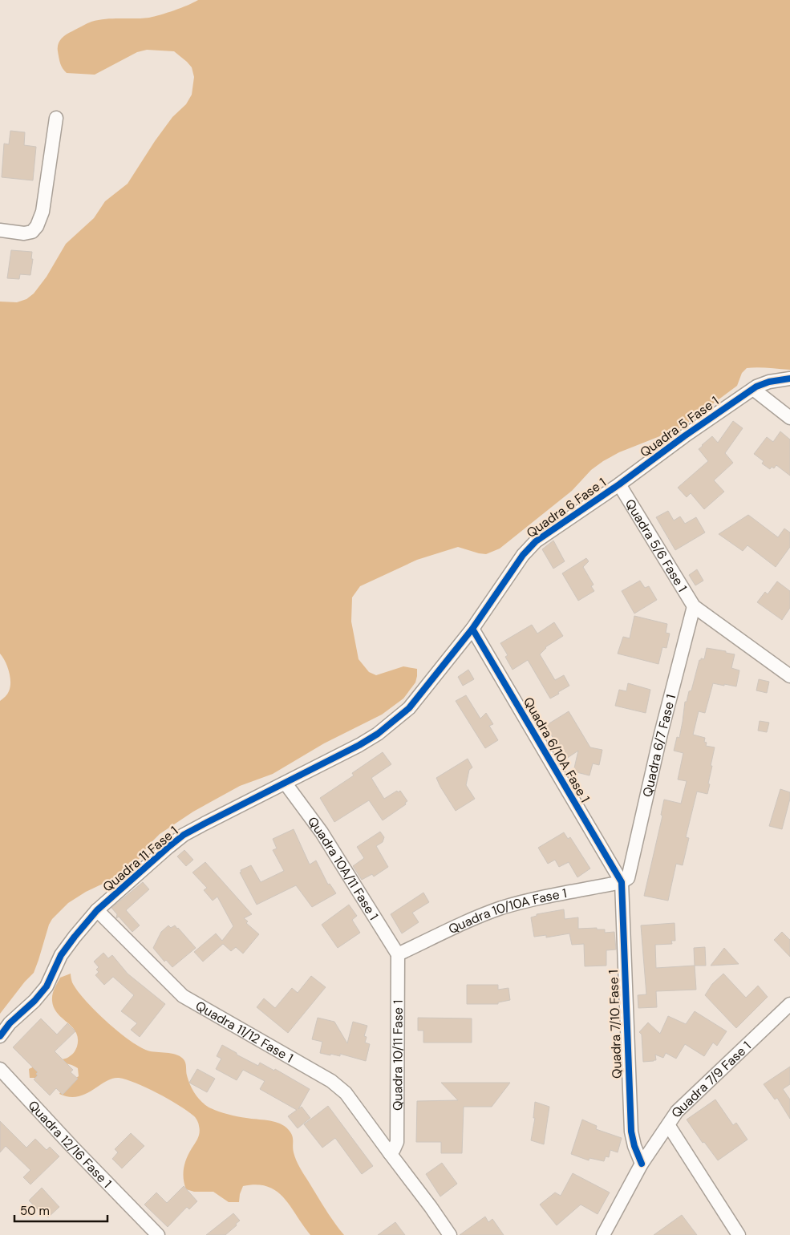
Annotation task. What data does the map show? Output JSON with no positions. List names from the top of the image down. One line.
{"streets":{"street":["Quadra 5 Fase 1","Quadra 6 Fase 1","Quadra 5/6 Fase 1","Quadra 6/7 Fase 1","Quadra 6/10A Fase 1","Quadra 11 Fase 1","Quadra 10A/11 Fase 1","Quadra 10/10A Fase 1","Quadra 7/10 Fase 1","Quadra 11/12 Fase 1","Quadra 10/11 Fase 1","Quadra 7/9 Fase 1","Quadra 12/16 Fase 1"]},"crossings":[["Quadra 5 Fase 1","Quadra 6 Fase 1"],["Quadra 5 Fase 1","Quadra 5/6 Fase 1"],["Quadra 6 Fase 1","Quadra 5/6 Fase 1"],["Quadra 6 Fase 1","Quadra 6/10A Fase 1"],["Quadra 6 Fase 1","Quadra 11 Fase 1"],["Quadra 6 Fase 1","Quadra 10A/11 Fase 1"],["Quadra 5/6 Fase 1","Quadra 6/7 Fase 1"],["Quadra 6/7 Fase 1","Quadra 6/10A Fase 1"],["Quadra 6/7 Fase 1","Quadra 10/10A Fase 1"],["Quadra 6/7 Fase 1","Quadra 7/10 Fase 1"],["Quadra 6/10A Fase 1","Quadra 10/10A Fase 1"],["Quadra 6/10A Fase 1","Quadra 7/10 Fase 1"],["Quadra 11 Fase 1","Quadra 10A/11 Fase 1"],["Quadra 11 Fase 1","Quadra 11/12 Fase 1"],["Quadra 10A/11 Fase 1","Quadra 10/10A Fase 1"],["Quadra 10A/11 Fase 1","Quadra 10/11 Fase 1"],["Quadra 10/10A Fase 1","Quadra 7/10 Fase 1"],["Quadra 10/10A Fase 1","Quadra 10/11 Fase 1"],["Quadra 7/10 Fase 1","Quadra 7/9 Fase 1"],["Quadra 11/12 Fase 1","Quadra 10/11 Fase 1"]],"scale_bar":"50 m"}
